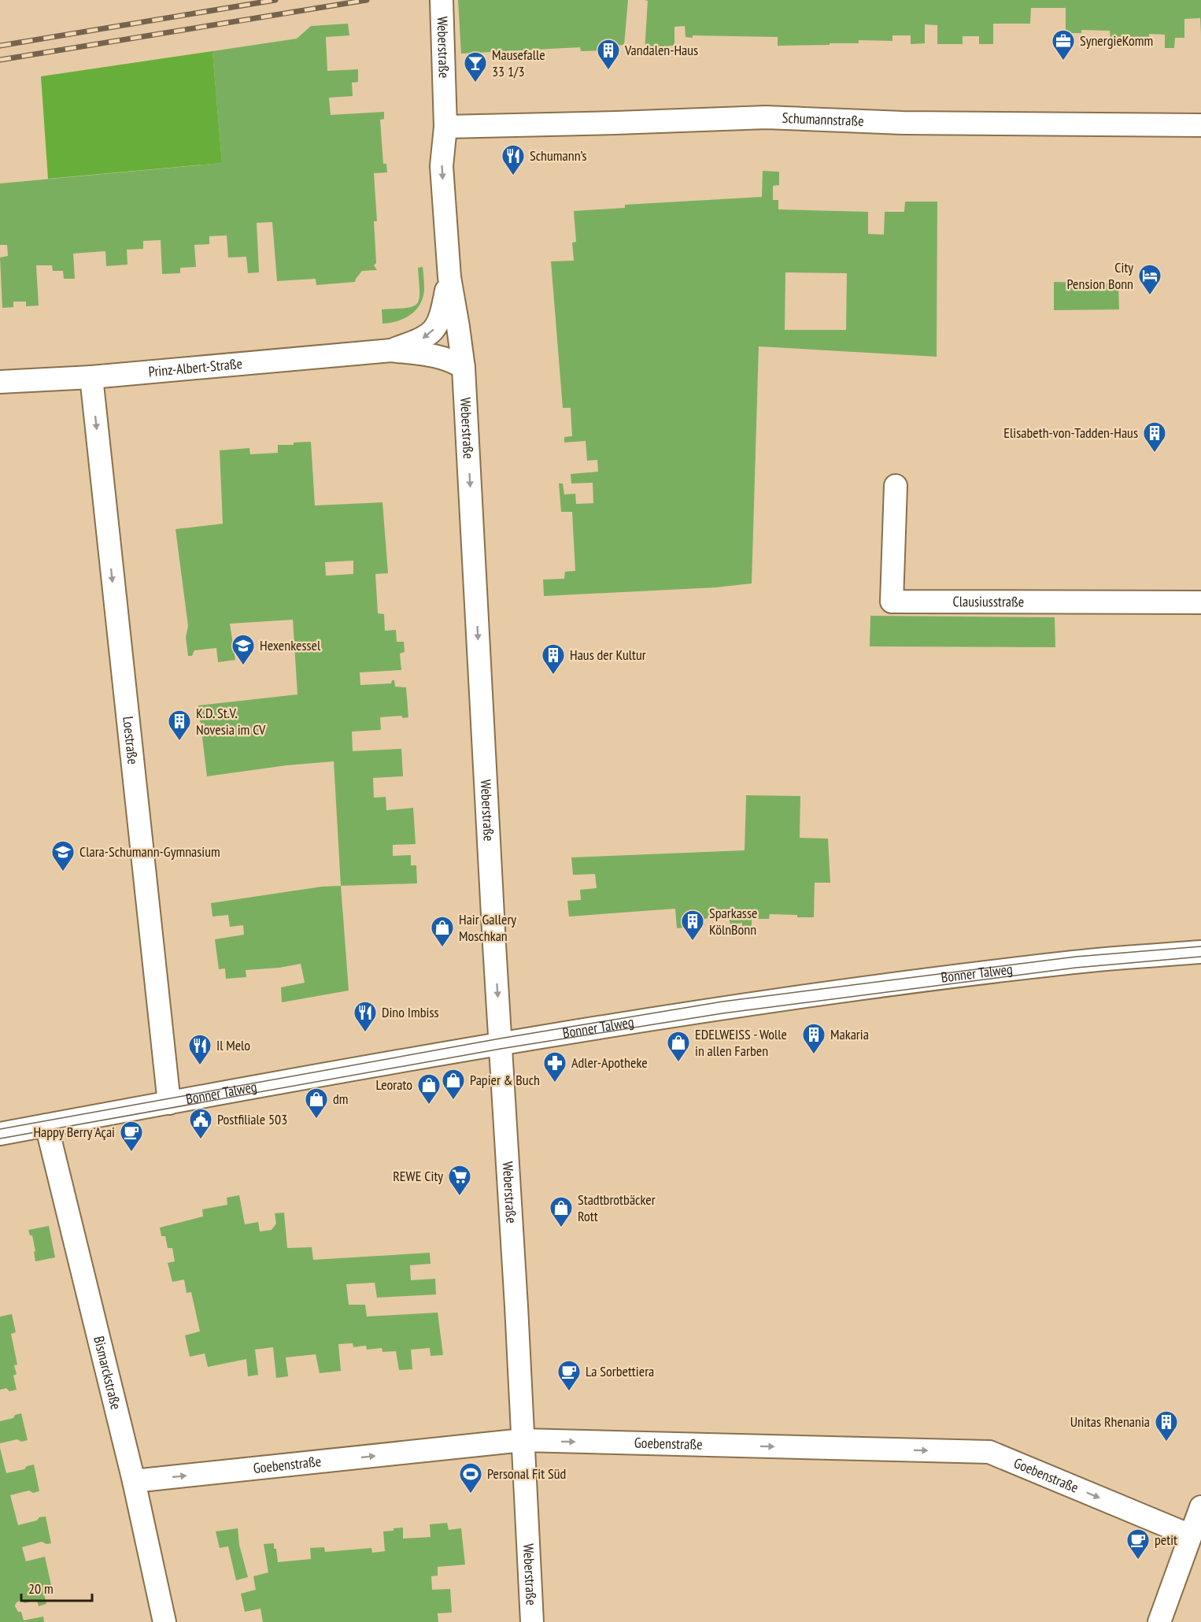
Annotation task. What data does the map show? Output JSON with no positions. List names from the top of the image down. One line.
{"streets":{"street":["Weberstraße","Schumannstraße","Prinz-Albert-Straße","Clausiusstraße","Loestraße","Bonner Talweg","Bismarckstraße","Goebenstraße"]},"crossings":[["Weberstraße","Schumannstraße"],["Weberstraße","Prinz-Albert-Straße"],["Weberstraße","Bonner Talweg"],["Weberstraße","Goebenstraße"],["Prinz-Albert-Straße","Loestraße"],["Loestraße","Bonner Talweg"],["Bonner Talweg","Bismarckstraße"],["Bismarckstraße","Goebenstraße"]],"one_way":["Weberstraße","Loestraße","Goebenstraße"],"places":{"office":["SynergieKomm"],"building":["Vandalen-Haus","Elisabeth-von-Tadden-Haus","Haus der Kultur","K.D. St.V. Novesia im CV","Sparkasse KölnBonn","Makaria","Unitas Rhenania"],"bar":["Mausefalle 33 1/3"],"restaurant":["Schumann’s","Dino Imbiss","Il Melo"],"hotel":["City Pension Bonn"],"school or university":["Hexenkessel","Clara-Schumann-Gymnasium"],"shop":["Hair Gallery Moschkan","EDELWEISS - Wolle in allen Farben","Papier & Buch","Leorato","dm","Stadtbrotbäcker Rott"],"pharmacy":["Adler-Apotheke"],"public building":["Postfiliale 503"],"cafe":["Happy Berry Açai","La Sorbettiera","petit"],"supermarket":["REWE City"],"sports":["Personal Fit Süd"]},"scale_bar":"20 m"}
